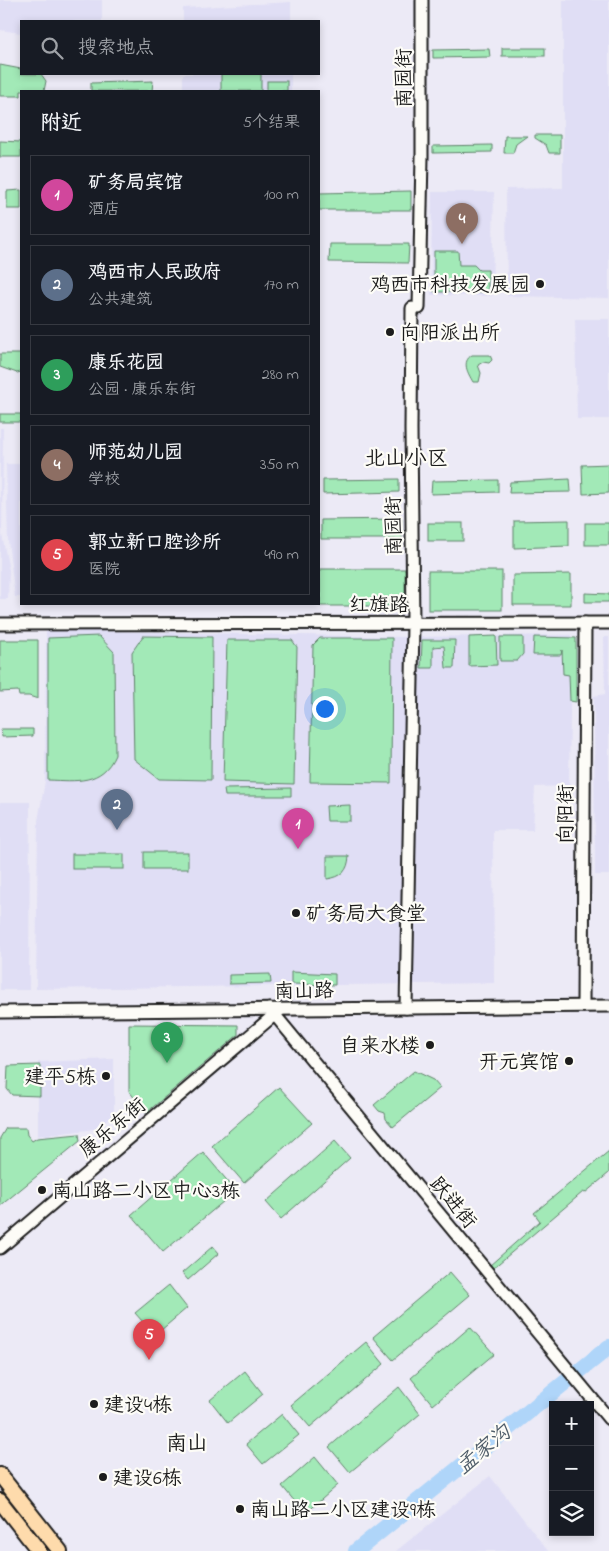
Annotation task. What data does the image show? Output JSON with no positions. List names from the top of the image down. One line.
{"streets":{"street":["南园街","红旗路","向阳街","南山路","康乐东街","跃进街"]},"crossings":[["南园街","红旗路"],["南园街","南山路"],["红旗路","向阳街"],["向阳街","南山路"],["南山路","康乐东街"],["南山路","跃进街"],["康乐东街","跃进街"]],"districts":["北山小区","南山"],"water":["孟家沟"],"places":["鸡西市科技发展园","向阳派出所","矿务局大食堂","自来水楼","开元宾馆","建平5栋","南山路二小区中心3栋","建设4栋","建设6栋","南山路二小区建设9栋"],"page":{"search":"搜索地点","heading":["附近","5个结果"],"list":[{"mark":"1","name":"矿务局宾馆","note":"酒店","value":"100 m"},{"mark":"2","name":"鸡西市人民政府","note":"公共建筑","value":"170 m"},{"mark":"3","name":"康乐花园","note":"公园 · 康乐东街","value":"280 m"},{"mark":"4","name":"师范幼儿园","note":"学校","value":"350 m"},{"mark":"5","name":"郭立新口腔诊所","note":"医院","value":"490 m"}],"pins":["4","2","1","3","5"],"map_buttons":["+","−"]}}
